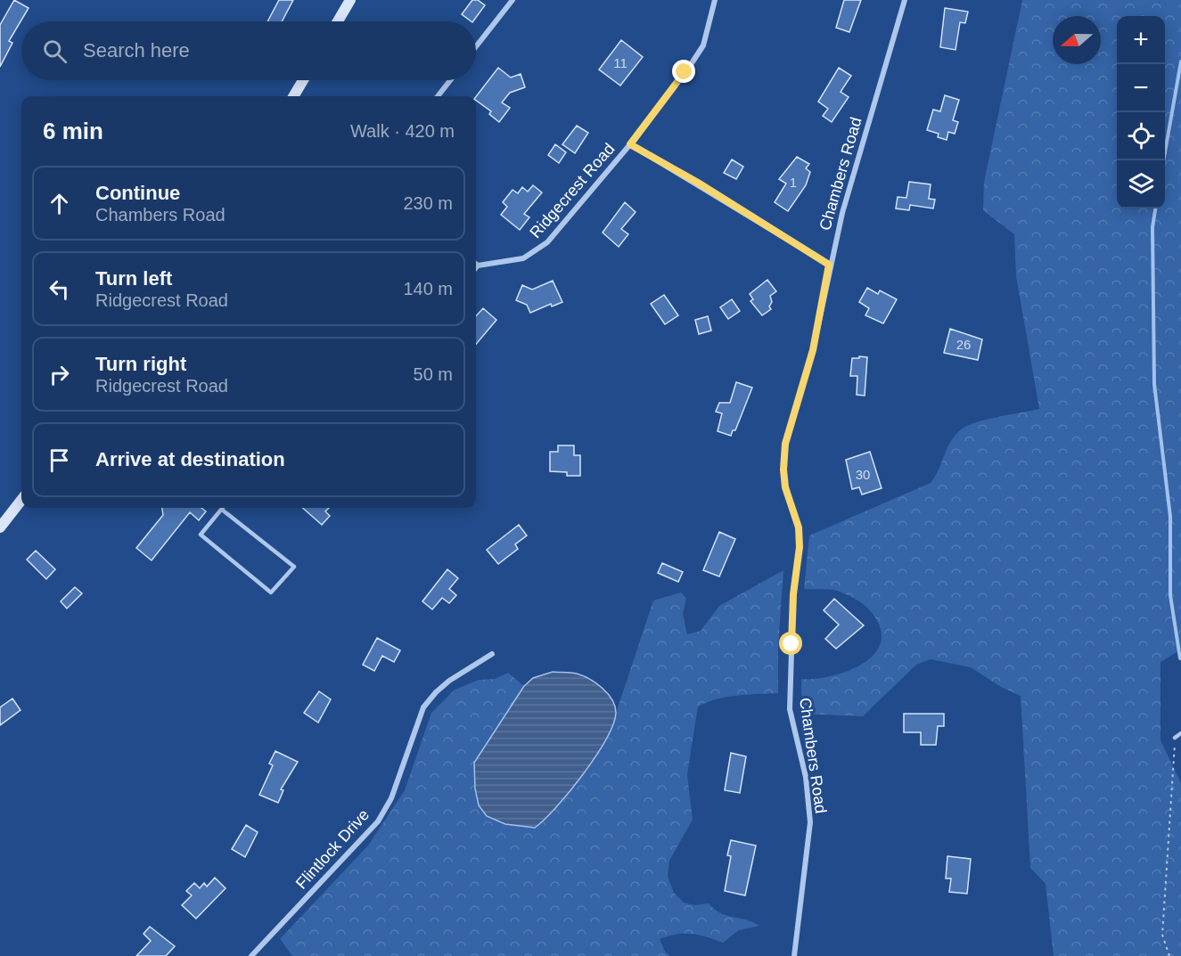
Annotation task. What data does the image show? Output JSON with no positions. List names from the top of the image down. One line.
{"streets":{"street":["Chambers Road","Ridgecrest Road","Flintlock Drive"]},"crossings":[["Chambers Road","Ridgecrest Road"]],"house_numbers":["11","1","26","30"],"north":"left","page":{"map_buttons":["+","−"],"search":"Search here","heading":["6 min","Walk · 420 m"],"list":[["Continue","Chambers Road","230 m"],["Turn left","Ridgecrest Road","140 m"],["Turn right","Ridgecrest Road","50 m"],"Arrive at destination"]}}
